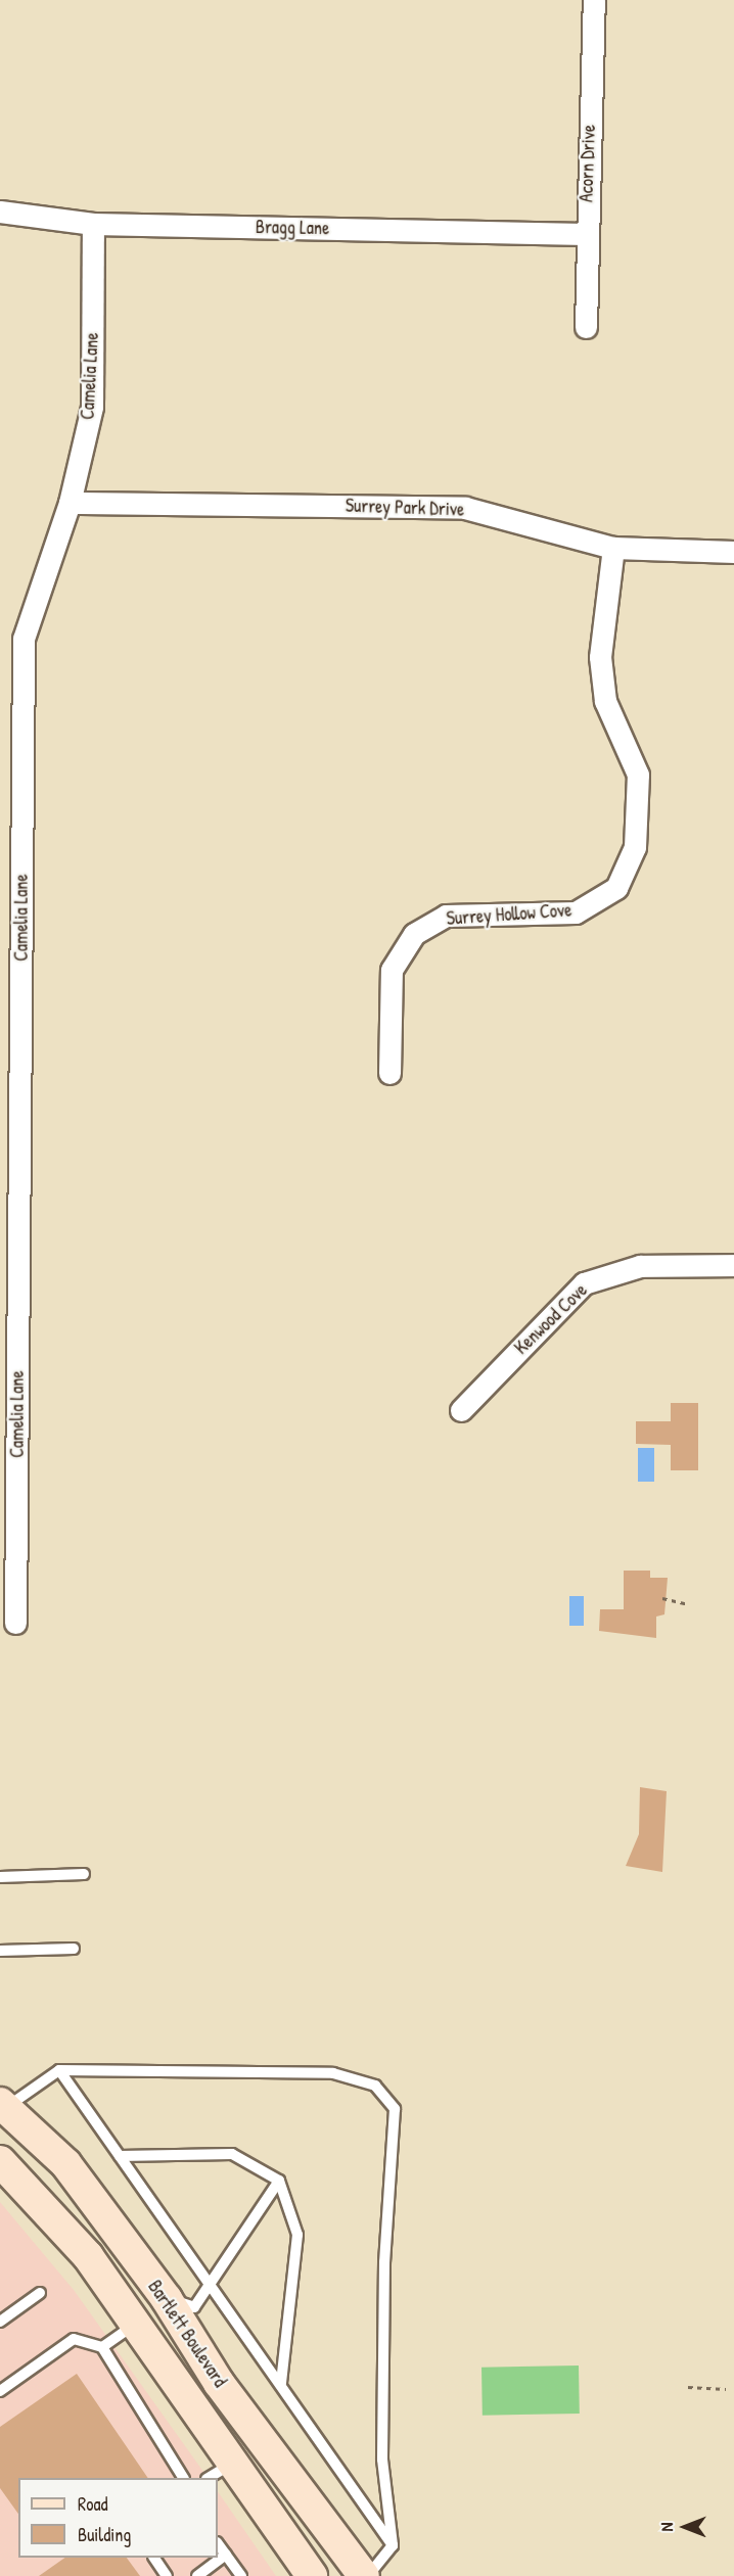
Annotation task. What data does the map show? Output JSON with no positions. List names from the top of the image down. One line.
{"streets":{"main road":["Bartlett Boulevard"],"street":["Acorn Drive","Bragg Lane","Camelia Lane","Surrey Park Drive","Surrey Hollow Cove","Kenwood Cove"]},"crossings":[["Acorn Drive","Bragg Lane"],["Bragg Lane","Camelia Lane"],["Camelia Lane","Surrey Park Drive"],["Surrey Park Drive","Surrey Hollow Cove"]],"legend":["Road","Building"],"north":"left"}
